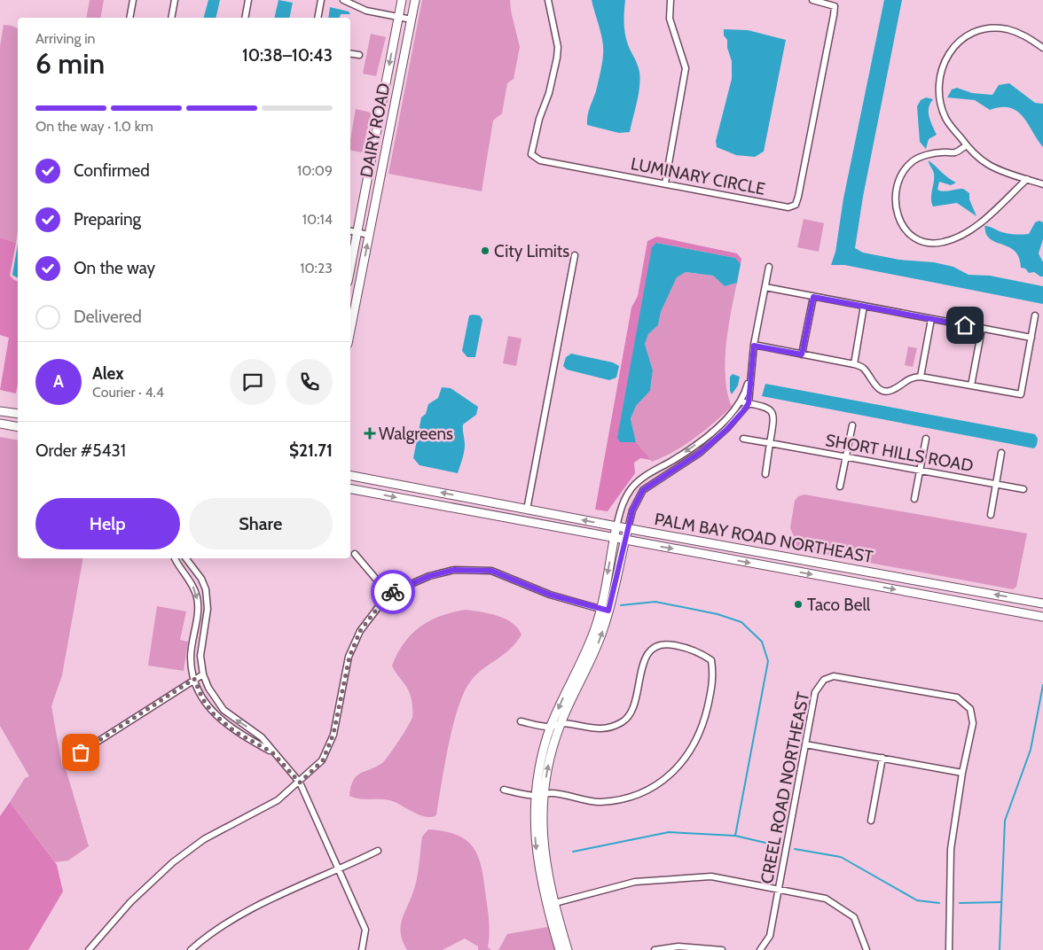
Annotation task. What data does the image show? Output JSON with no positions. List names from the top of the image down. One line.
{"streets":{"main road":["DAIRY ROAD","PALM BAY ROAD NORTHEAST"],"street":["LUMINARY CIRCLE","SHORT HILLS ROAD","CREEL ROAD NORTHEAST"]},"places":{"other":["City Limits","Taco Bell"],"health":["Walgreens"]},"page":{"heading":["6 min","Arriving in","10:38–10:43"],"panel":["Alex","Courier · 4.4","Order #5431","$21.71"],"bar":"On the way · 1.0 km","list":[["Confirmed","10:09"],["Preparing","10:14"],["On the way","10:23"],"Delivered"],"round":"A","buttons":["Help","Share"]}}
